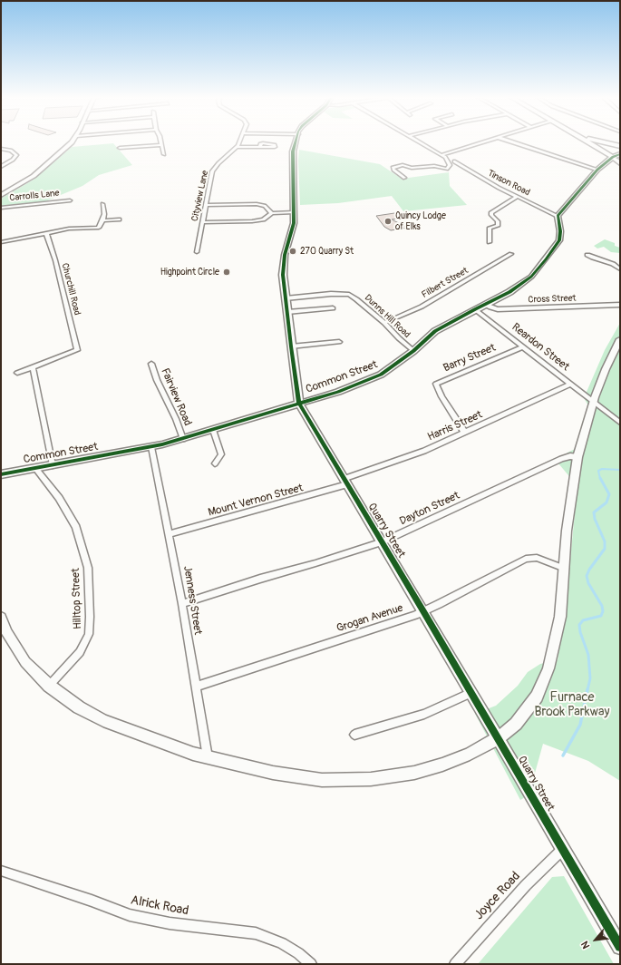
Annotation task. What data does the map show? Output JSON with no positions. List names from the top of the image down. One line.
{"streets":{"main road":["Common Street","Quarry Street"],"street":["Tinson Road","Carrolls Lane","Cityview Lane","Filbert Street","Churchill Road","Cross Street","Dunns Hill Road","Reardon Street","Barry Street","Fairview Road","Harris Street","Mount Vernon Street","Dayton Street","Hilltop Street","Jenness Street","Grogan Avenue","Joyce Road","Alrick Road"]},"crossings":[["Tinson Road","Common Street"],["Filbert Street","Dunns Hill Road"],["Cross Street","Common Street"],["Dunns Hill Road","Common Street"],["Dunns Hill Road","Quarry Street"],["Reardon Street","Barry Street"],["Reardon Street","Common Street"],["Reardon Street","Harris Street"],["Barry Street","Harris Street"],["Common Street","Fairview Road"],["Common Street","Quarry Street"],["Common Street","Hilltop Street"],["Common Street","Jenness Street"],["Harris Street","Mount Vernon Street"],["Harris Street","Quarry Street"],["Mount Vernon Street","Quarry Street"],["Mount Vernon Street","Jenness Street"],["Dayton Street","Quarry Street"],["Dayton Street","Jenness Street"],["Quarry Street","Grogan Avenue"],["Quarry Street","Joyce Road"],["Jenness Street","Grogan Avenue"]],"parks":["Furnace Brook Parkway"],"places":["Quincy Lodge of Elks","270 Quarry St","Highpoint Circle"],"north":"bottom left"}
